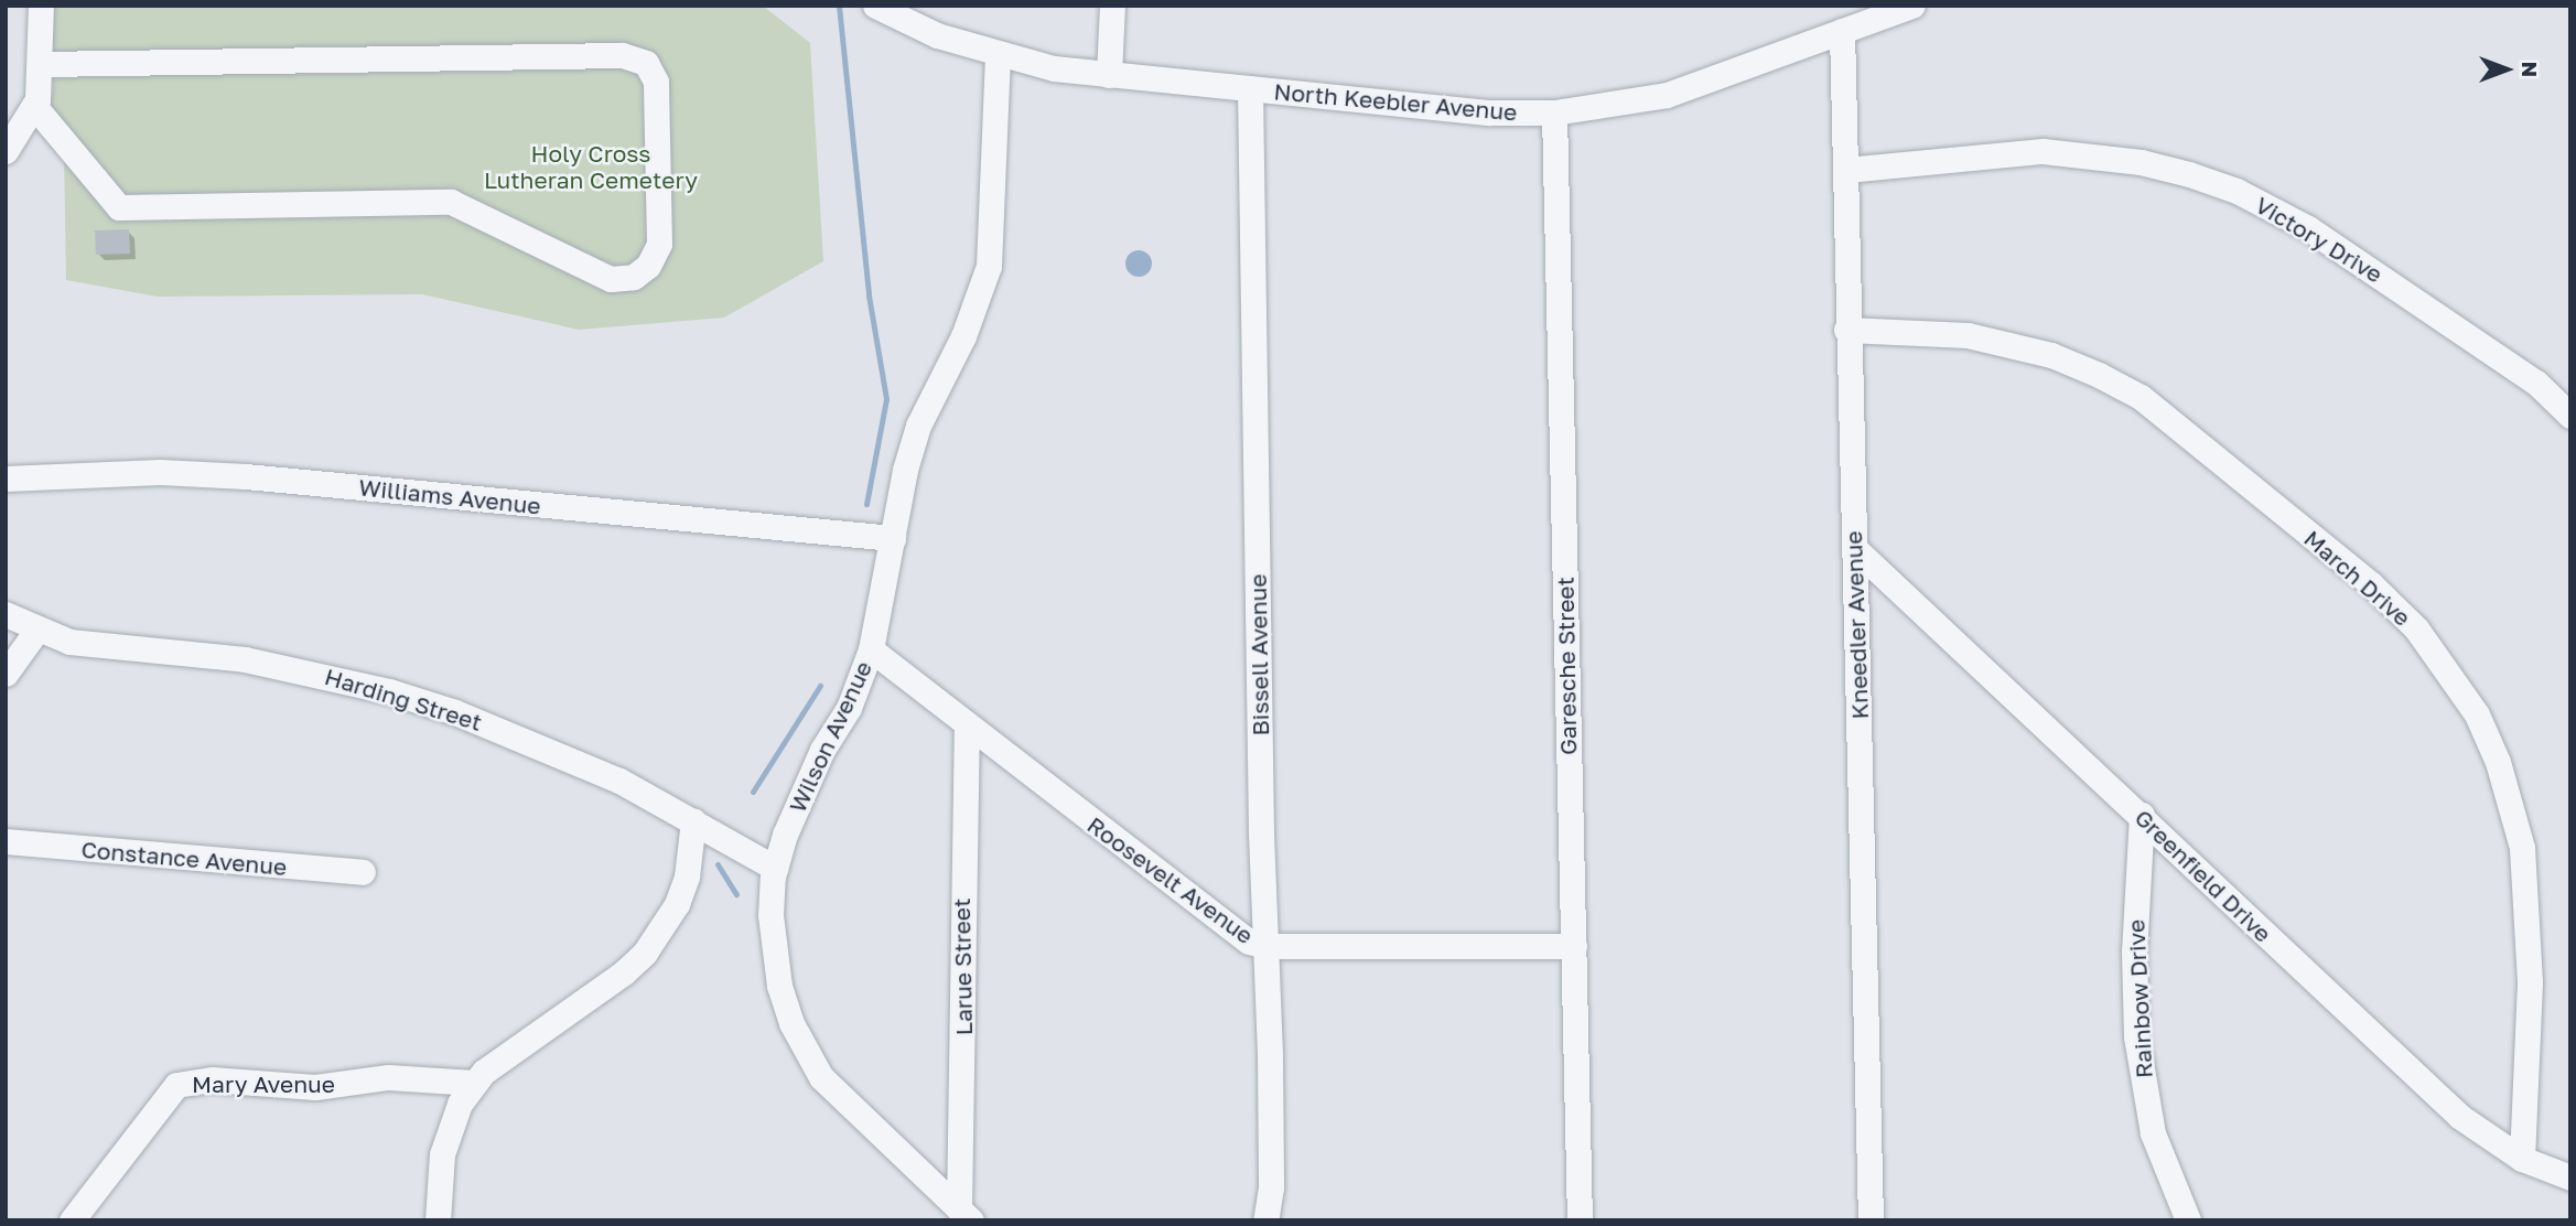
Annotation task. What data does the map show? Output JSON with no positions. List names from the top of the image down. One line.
{"streets":{"street":["North Keebler Avenue","Victory Drive","Williams Avenue","March Drive","Kneedler Avenue","Bissell Avenue","Garesche Street","Harding Street","Wilson Avenue","Constance Avenue","Greenfield Drive","Roosevelt Avenue","Larue Street","Rainbow Drive","Mary Avenue"]},"crossings":[["North Keebler Avenue","Kneedler Avenue"],["North Keebler Avenue","Bissell Avenue"],["North Keebler Avenue","Garesche Street"],["North Keebler Avenue","Wilson Avenue"],["Victory Drive","Kneedler Avenue"],["Williams Avenue","Wilson Avenue"],["March Drive","Kneedler Avenue"],["March Drive","Greenfield Drive"],["Kneedler Avenue","Greenfield Drive"],["Bissell Avenue","Roosevelt Avenue"],["Garesche Street","Roosevelt Avenue"],["Harding Street","Wilson Avenue"],["Wilson Avenue","Roosevelt Avenue"],["Wilson Avenue","Larue Street"],["Greenfield Drive","Rainbow Drive"],["Roosevelt Avenue","Larue Street"]],"parks":["Holy Cross Lutheran Cemetery"],"north":"right"}
